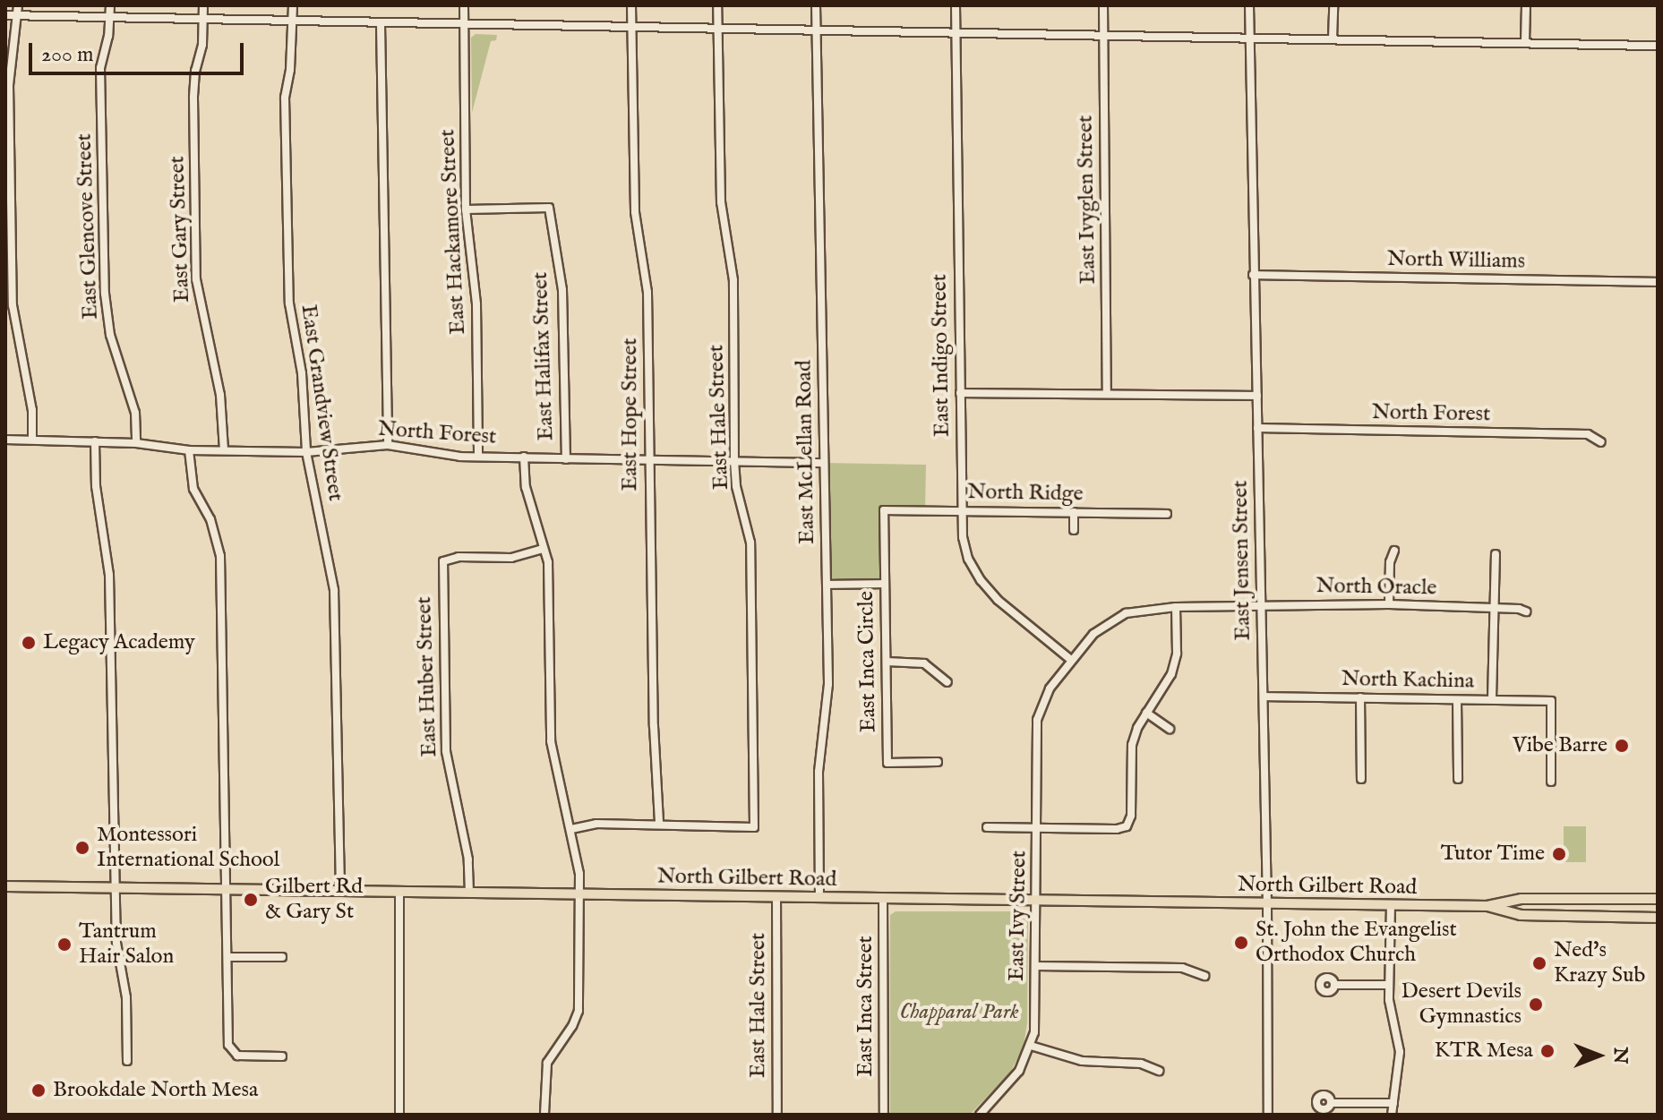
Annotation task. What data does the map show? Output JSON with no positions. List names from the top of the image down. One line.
{"streets":{"main road":["North Gilbert Road"],"street":["East Ivyglen Street","East Glencove Street","East Gary Street","East Hackamore Street","North Williams","East Indigo Street","East Halifax Street","East Grandview Street","North Forest","East Hope Street","East Hale Street","East McLellan Road","North Ridge","East Jensen Street","North Oracle","East Inca Circle","East Huber Street","North Kachina","East Ivy Street","East Inca Street"]},"crossings":[["East Glencove Street","North Forest"],["East Gary Street","North Forest"],["East Hackamore Street","East Halifax Street"],["East Hackamore Street","North Forest"],["North Williams","East Jensen Street"],["East Indigo Street","North Ridge"],["East Indigo Street","East Ivy Street"],["East Halifax Street","North Forest"],["East Grandview Street","North Forest"],["East Grandview Street","North Gilbert Road"],["North Forest","East Hope Street"],["North Forest","East Hale Street"],["North Forest","East McLellan Road"],["North Forest","East Jensen Street"],["East Hope Street","East Hale Street"],["East Hale Street","North Gilbert Road"],["East McLellan Road","North Gilbert Road"],["North Ridge","East Inca Circle"],["East Jensen Street","North Oracle"],["East Jensen Street","North Kachina"],["East Jensen Street","North Gilbert Road"],["East Huber Street","North Gilbert Road"],["North Gilbert Road","East Ivy Street"],["North Gilbert Road","East Inca Street"]],"parks":["Chapparal Park"],"places":["Legacy Academy","Vibe Barre","Montessori International School","Tutor Time","Gilbert Rd & Gary St","St. John the Evangelist Orthodox Church","Tantrum Hair Salon","Ned's Krazy Sub","Desert Devils Gymnastics","KTR Mesa","Brookdale North Mesa"],"scale_bar":"200 m","north":"right"}
